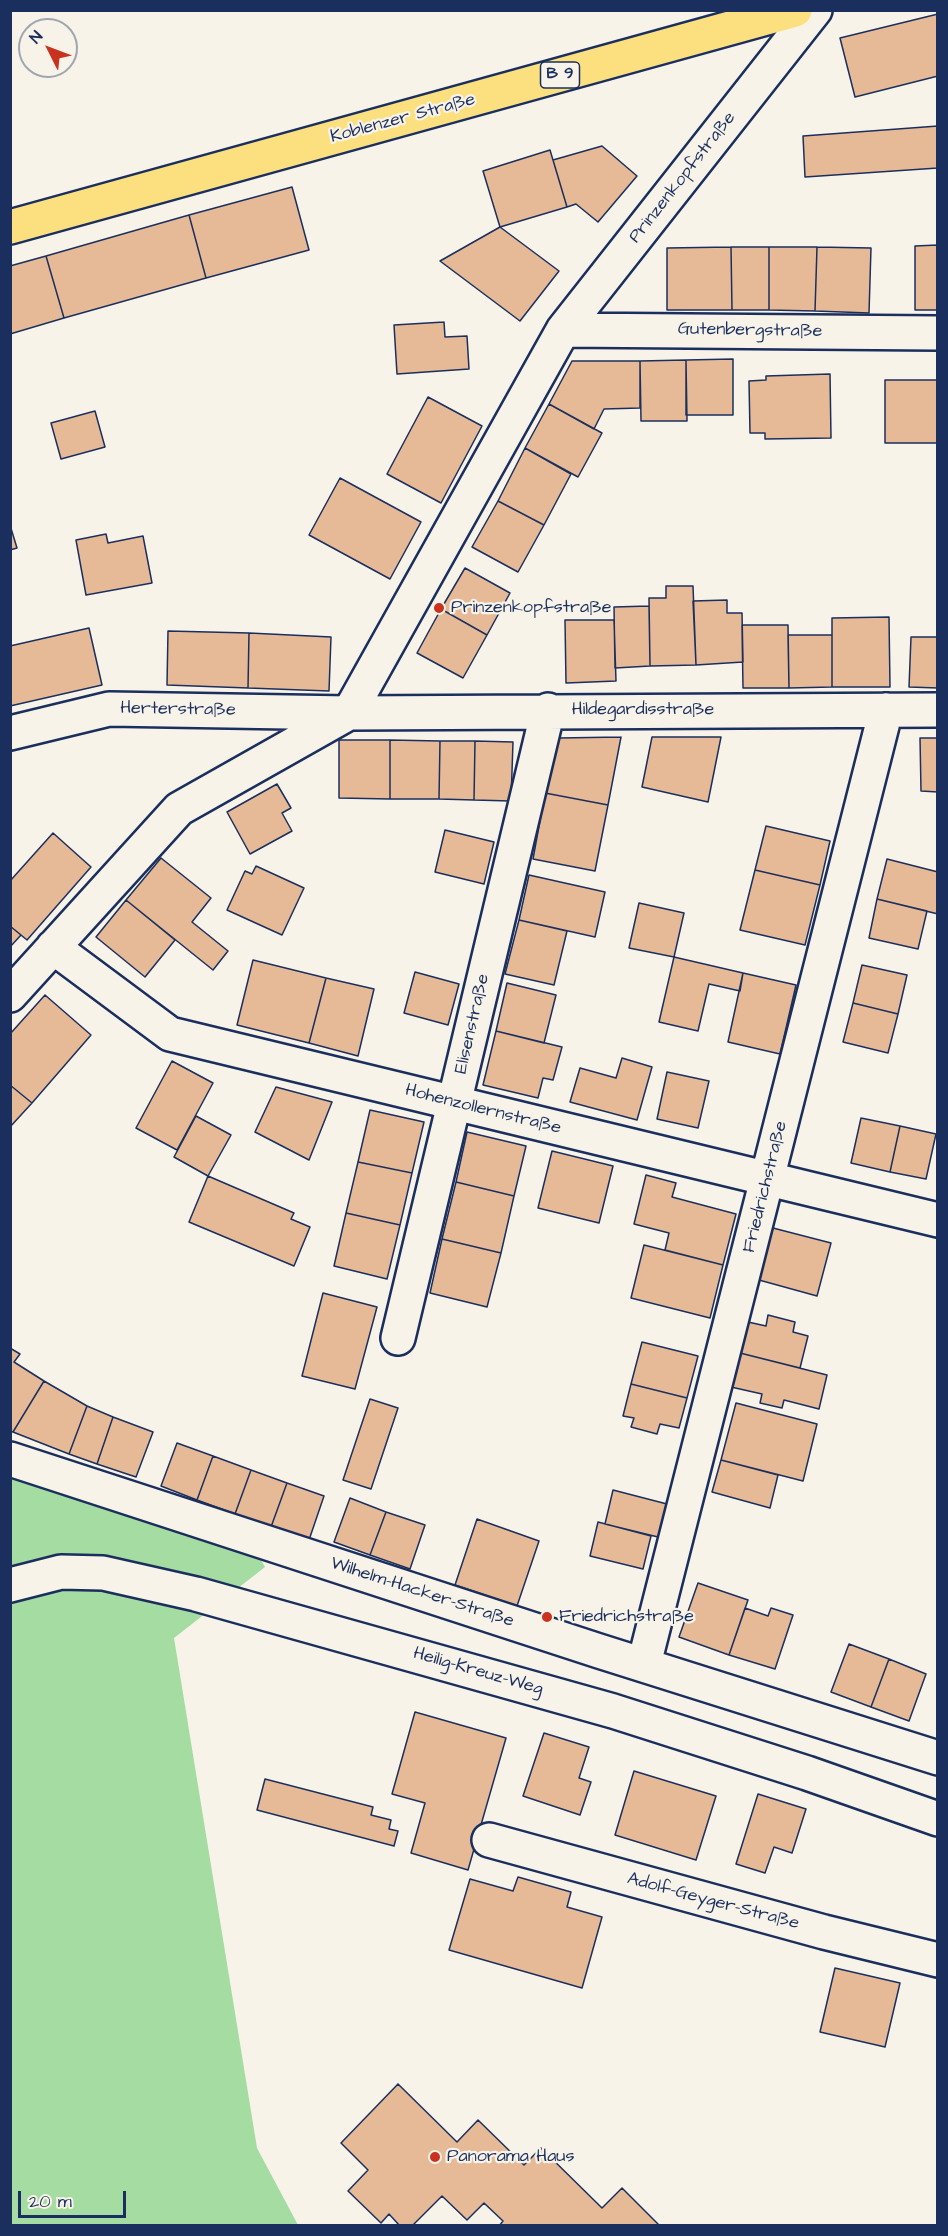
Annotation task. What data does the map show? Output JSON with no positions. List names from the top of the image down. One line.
{"streets":{"main road":["B 9","Koblenzer Straße"],"street":["Prinzenkopfstraße","Gutenbergstraße","Herterstraße","Hildegardisstraße","Elisenstraße","Hohenzollernstraße","Friedrichstraße","Wilhelm-Hacker-Straße","Heilig-Kreuz-Weg","Adolf-Geyger-Straße"]},"crossings":[["Prinzenkopfstraße","Gutenbergstraße"],["Prinzenkopfstraße","Herterstraße"],["Prinzenkopfstraße","Hildegardisstraße"],["Herterstraße","Hildegardisstraße"],["Hildegardisstraße","Elisenstraße"],["Hildegardisstraße","Friedrichstraße"],["Elisenstraße","Hohenzollernstraße"],["Hohenzollernstraße","Friedrichstraße"],["Friedrichstraße","Wilhelm-Hacker-Straße"]],"places":["Prinzenkopfstraße","Friedrichstraße","Panorama Haus"],"scale_bar":"20 m","north":"top left"}
